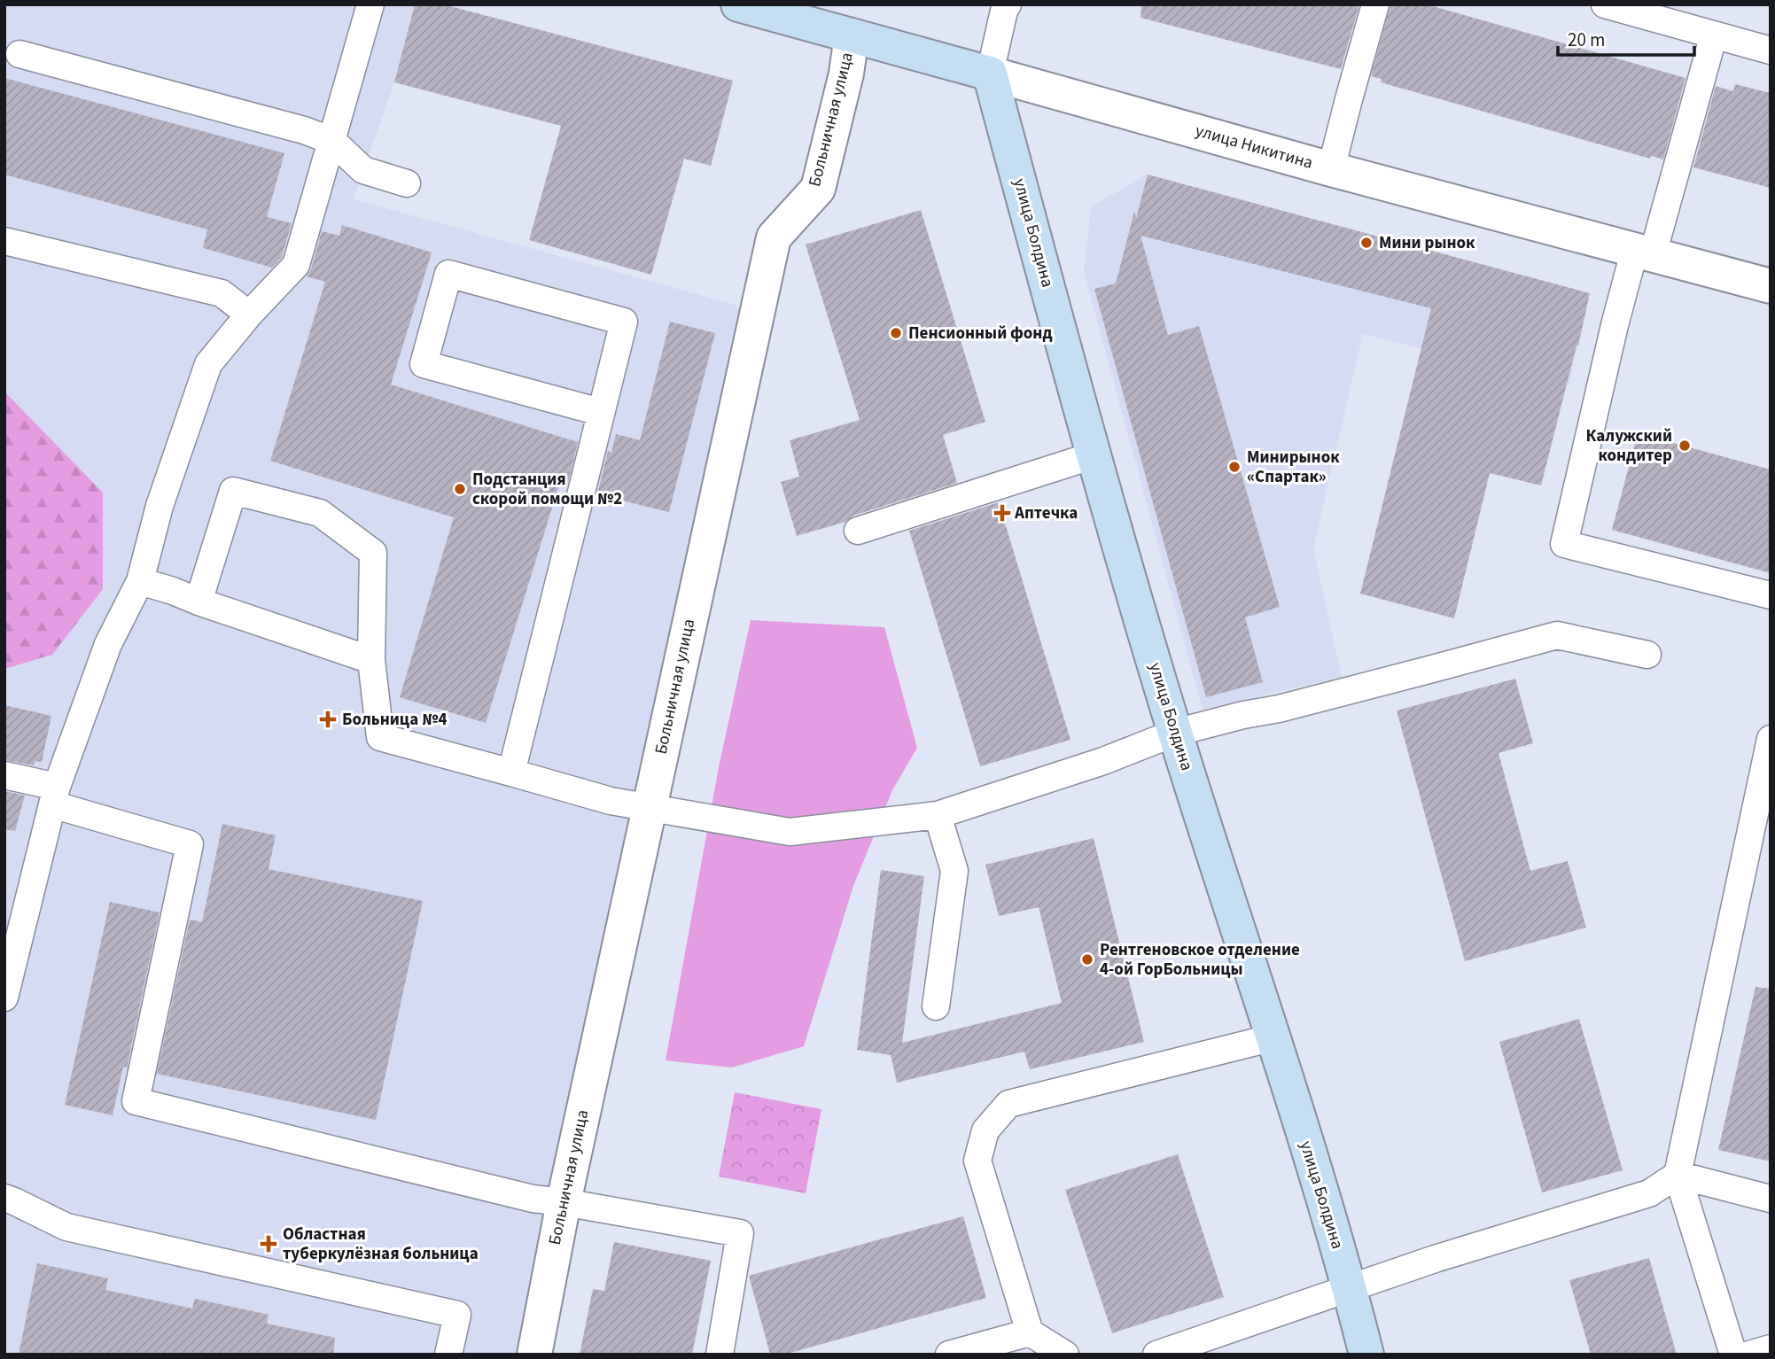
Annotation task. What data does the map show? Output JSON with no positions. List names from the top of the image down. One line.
{"streets":{"main road":["улица Никитина","улица Болдина"],"street":["Больничная улица"]},"crossings":[["Больничная улица","улица Никитина"],["улица Никитина","улица Болдина"]],"places":{"other":["Мини рынок","Пенсионный фонд","Калужский кондитер","Минирынок «Спартак»","Подстанция скорой помощи №2","Рентгеновское отделение 4-ой ГорБольницы"],"health":["Аптечка","Больница №4","Областная туберкулёзная больница"]},"scale_bar":"20 m"}
